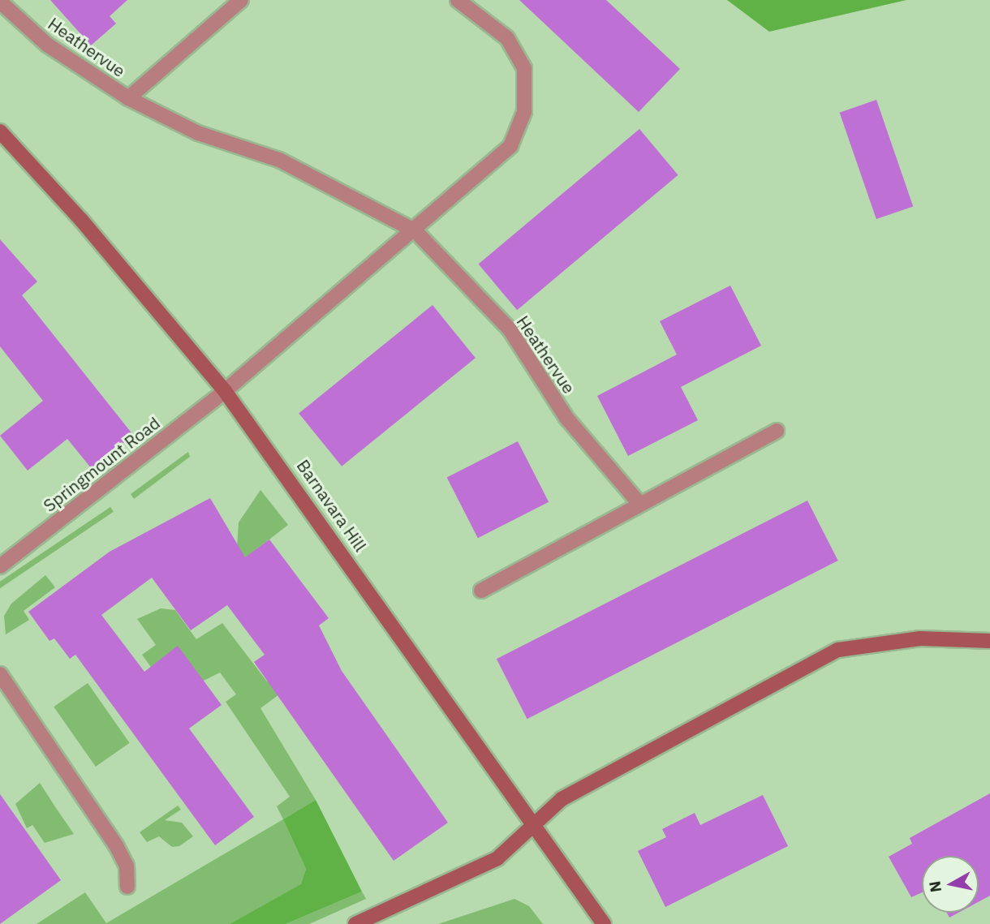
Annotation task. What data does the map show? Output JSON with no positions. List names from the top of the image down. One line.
{"streets":{"street":["Heathervue","Springmount Road","Barnavara Hill"]},"crossings":[["Springmount Road","Barnavara Hill"]],"north":"left"}
